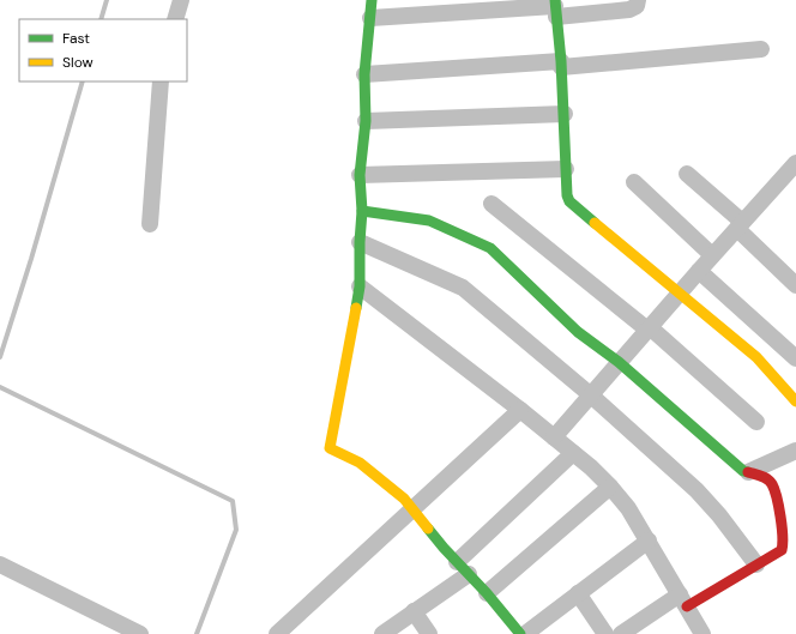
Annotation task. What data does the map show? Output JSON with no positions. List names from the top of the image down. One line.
{"legend":["Fast","Slow"]}
